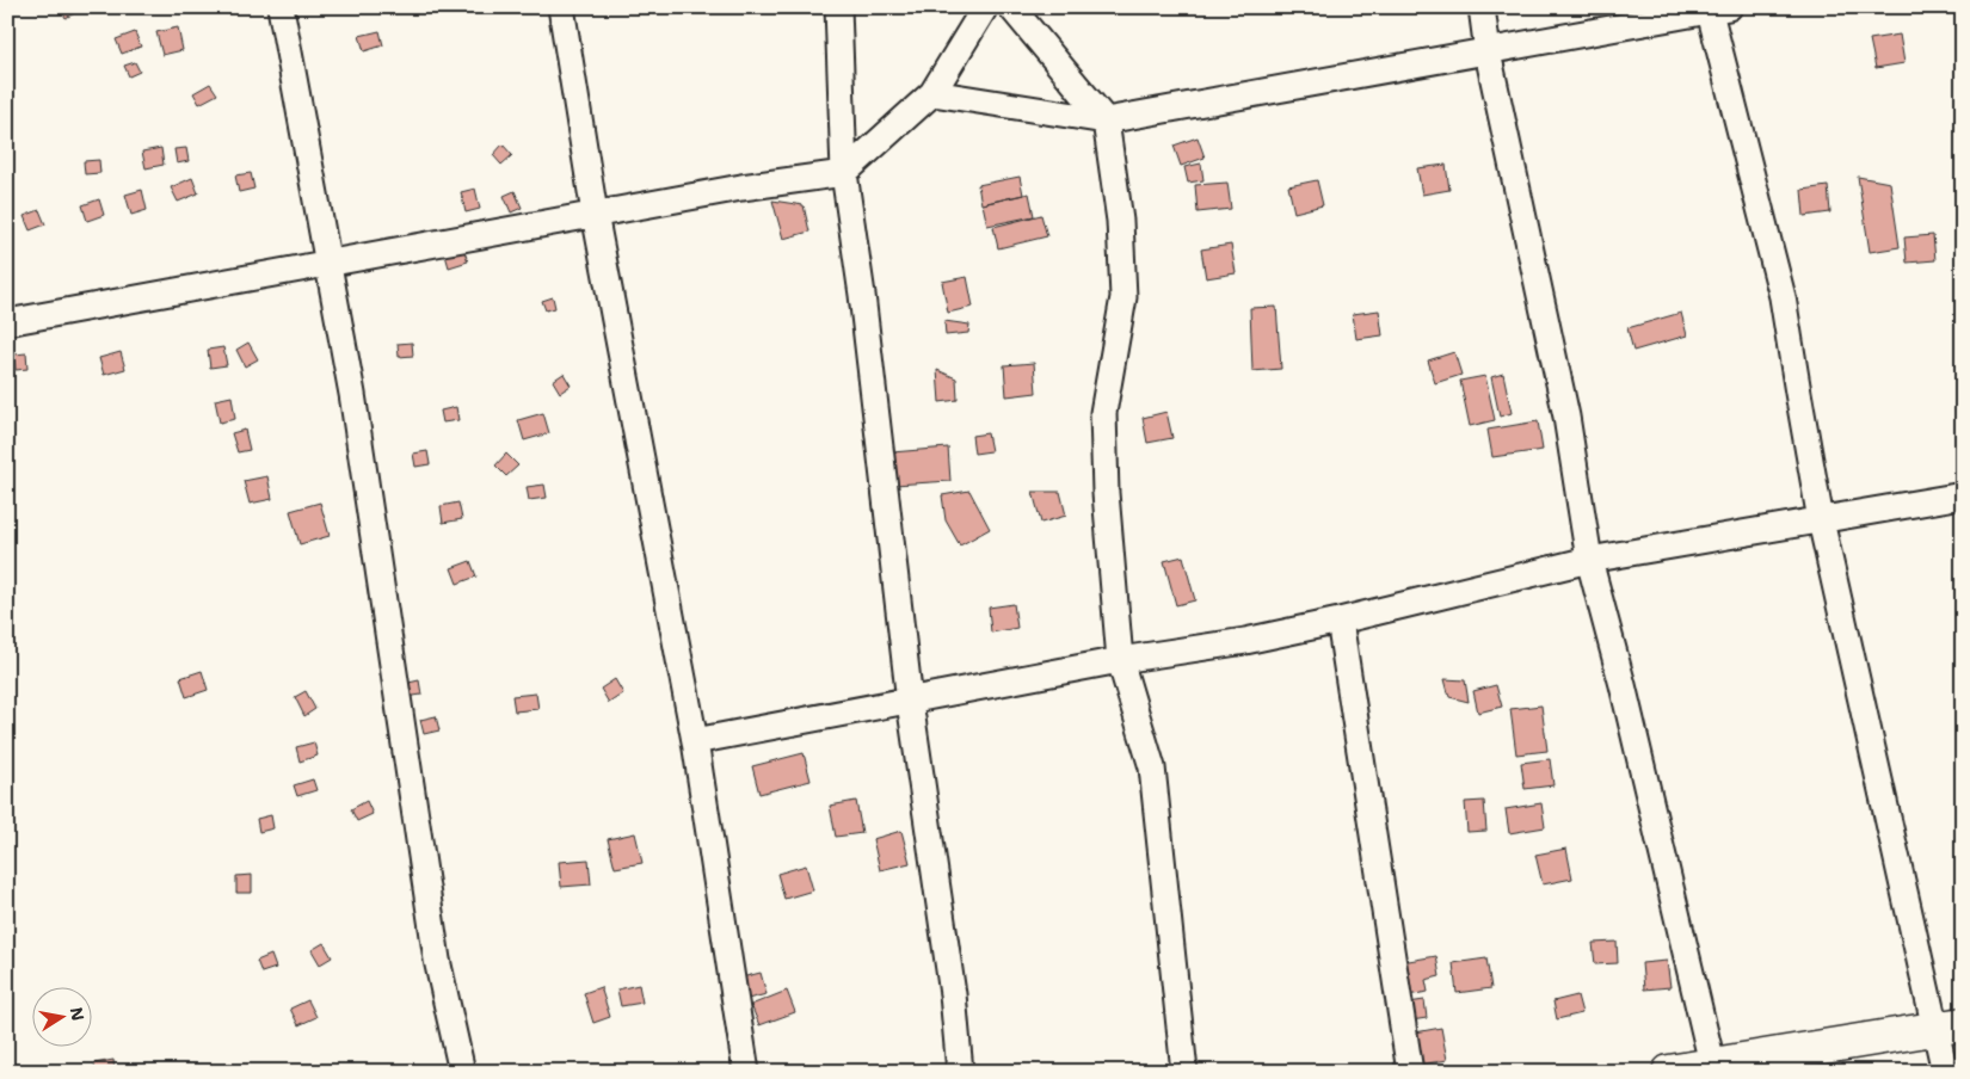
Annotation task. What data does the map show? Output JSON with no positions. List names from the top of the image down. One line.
{"north":"right"}
